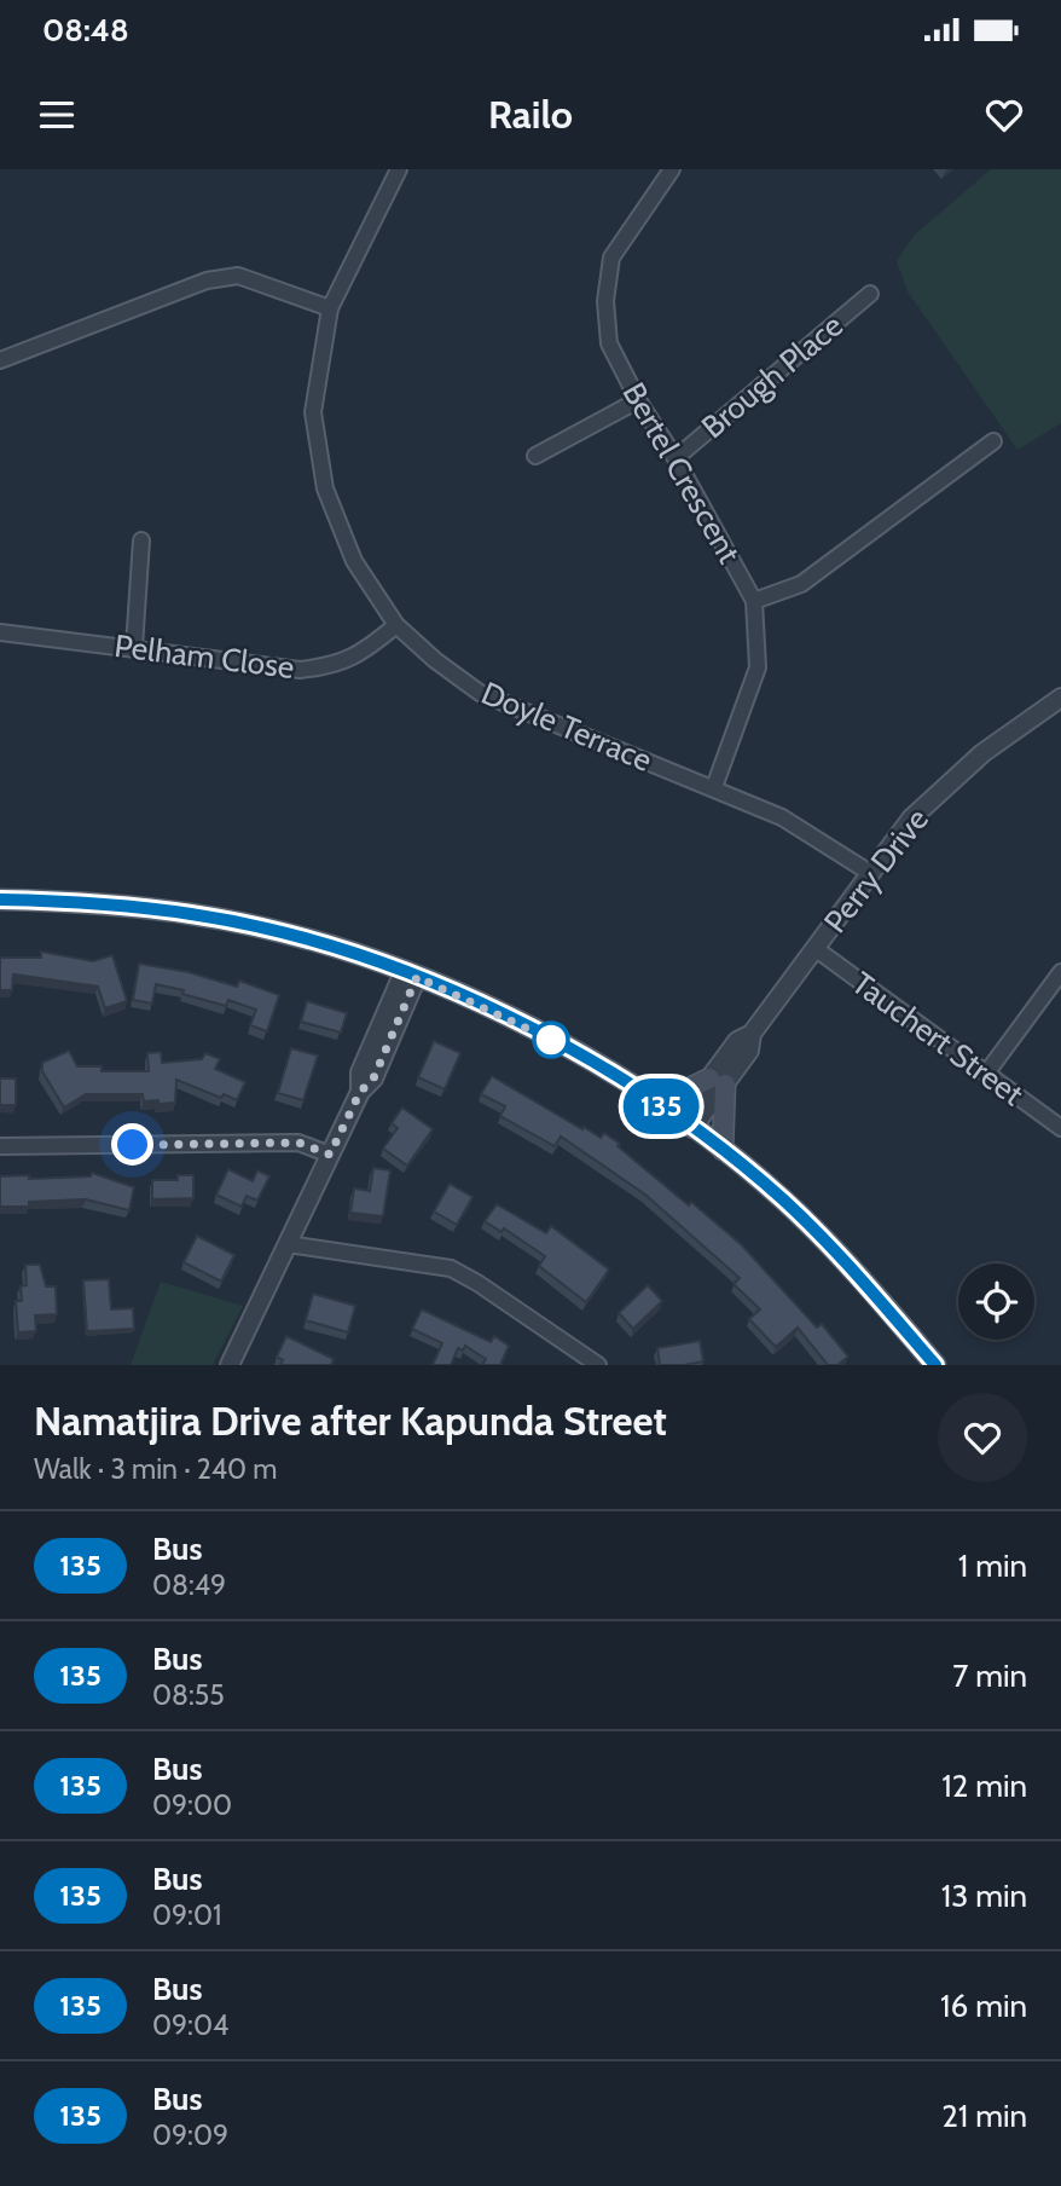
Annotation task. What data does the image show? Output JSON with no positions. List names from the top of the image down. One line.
{"streets":{"street":["Brough Place","Bertel Crescent","Pelham Close","Doyle Terrace","Perry Drive","Tauchert Street"]},"crossings":[["Brough Place","Bertel Crescent"],["Bertel Crescent","Doyle Terrace"],["Pelham Close","Doyle Terrace"],["Doyle Terrace","Perry Drive"],["Perry Drive","Tauchert Street"]],"lines":["bus line 135"],"page":{"status":"08:48","header":"Railo","on_map":"135","heading":["Namatjira Drive after Kapunda Street","Walk · 3 min · 240 m"],"list":[{"mark":"135","name":"Bus","note":"08:49","value":"1 min"},{"mark":"135","name":"Bus","note":"08:55","value":"7 min"},{"mark":"135","name":"Bus","note":"09:00","value":"12 min"},{"mark":"135","name":"Bus","note":"09:01","value":"13 min"},{"mark":"135","name":"Bus","note":"09:04","value":"16 min"},{"mark":"135","name":"Bus","note":"09:09","value":"21 min"}]}}
